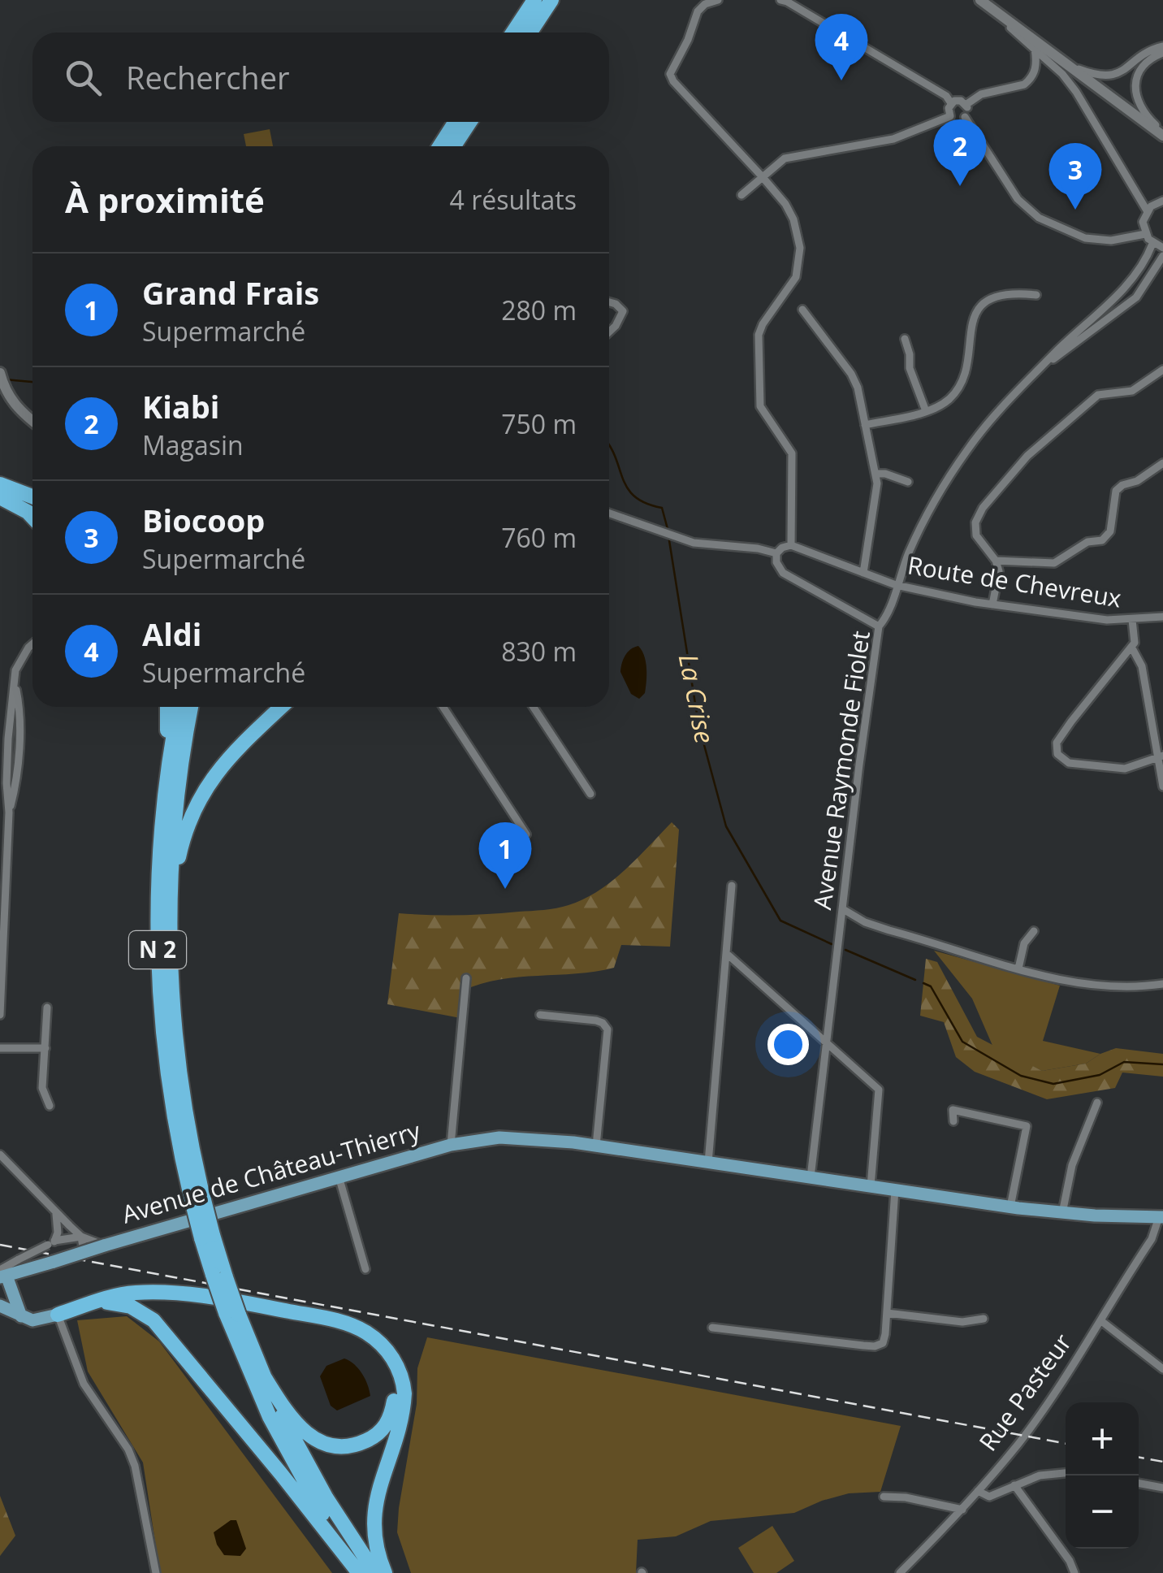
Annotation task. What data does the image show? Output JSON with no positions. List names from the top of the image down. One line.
{"streets":{"highway":["N 2"],"main road":["Avenue de Château-Thierry"],"street":["Route de Chevreux","Avenue Raymonde Fiolet","Rue Pasteur"]},"crossings":[["Route de Chevreux","Avenue Raymonde Fiolet"],["Avenue Raymonde Fiolet","Avenue de Château-Thierry"],["Avenue de Château-Thierry","Rue Pasteur"]],"water":["La Crise"],"page":{"pins":["4","2","3","1"],"search":"Rechercher","heading":["À proximité","4 résultats"],"list":[{"mark":"1","name":"Grand Frais","note":"Supermarché","value":"280 m"},{"mark":"2","name":"Kiabi","note":"Magasin","value":"750 m"},{"mark":"3","name":"Biocoop","note":"Supermarché","value":"760 m"},{"mark":"4","name":"Aldi","note":"Supermarché","value":"830 m"}],"map_buttons":["+","−"]}}
